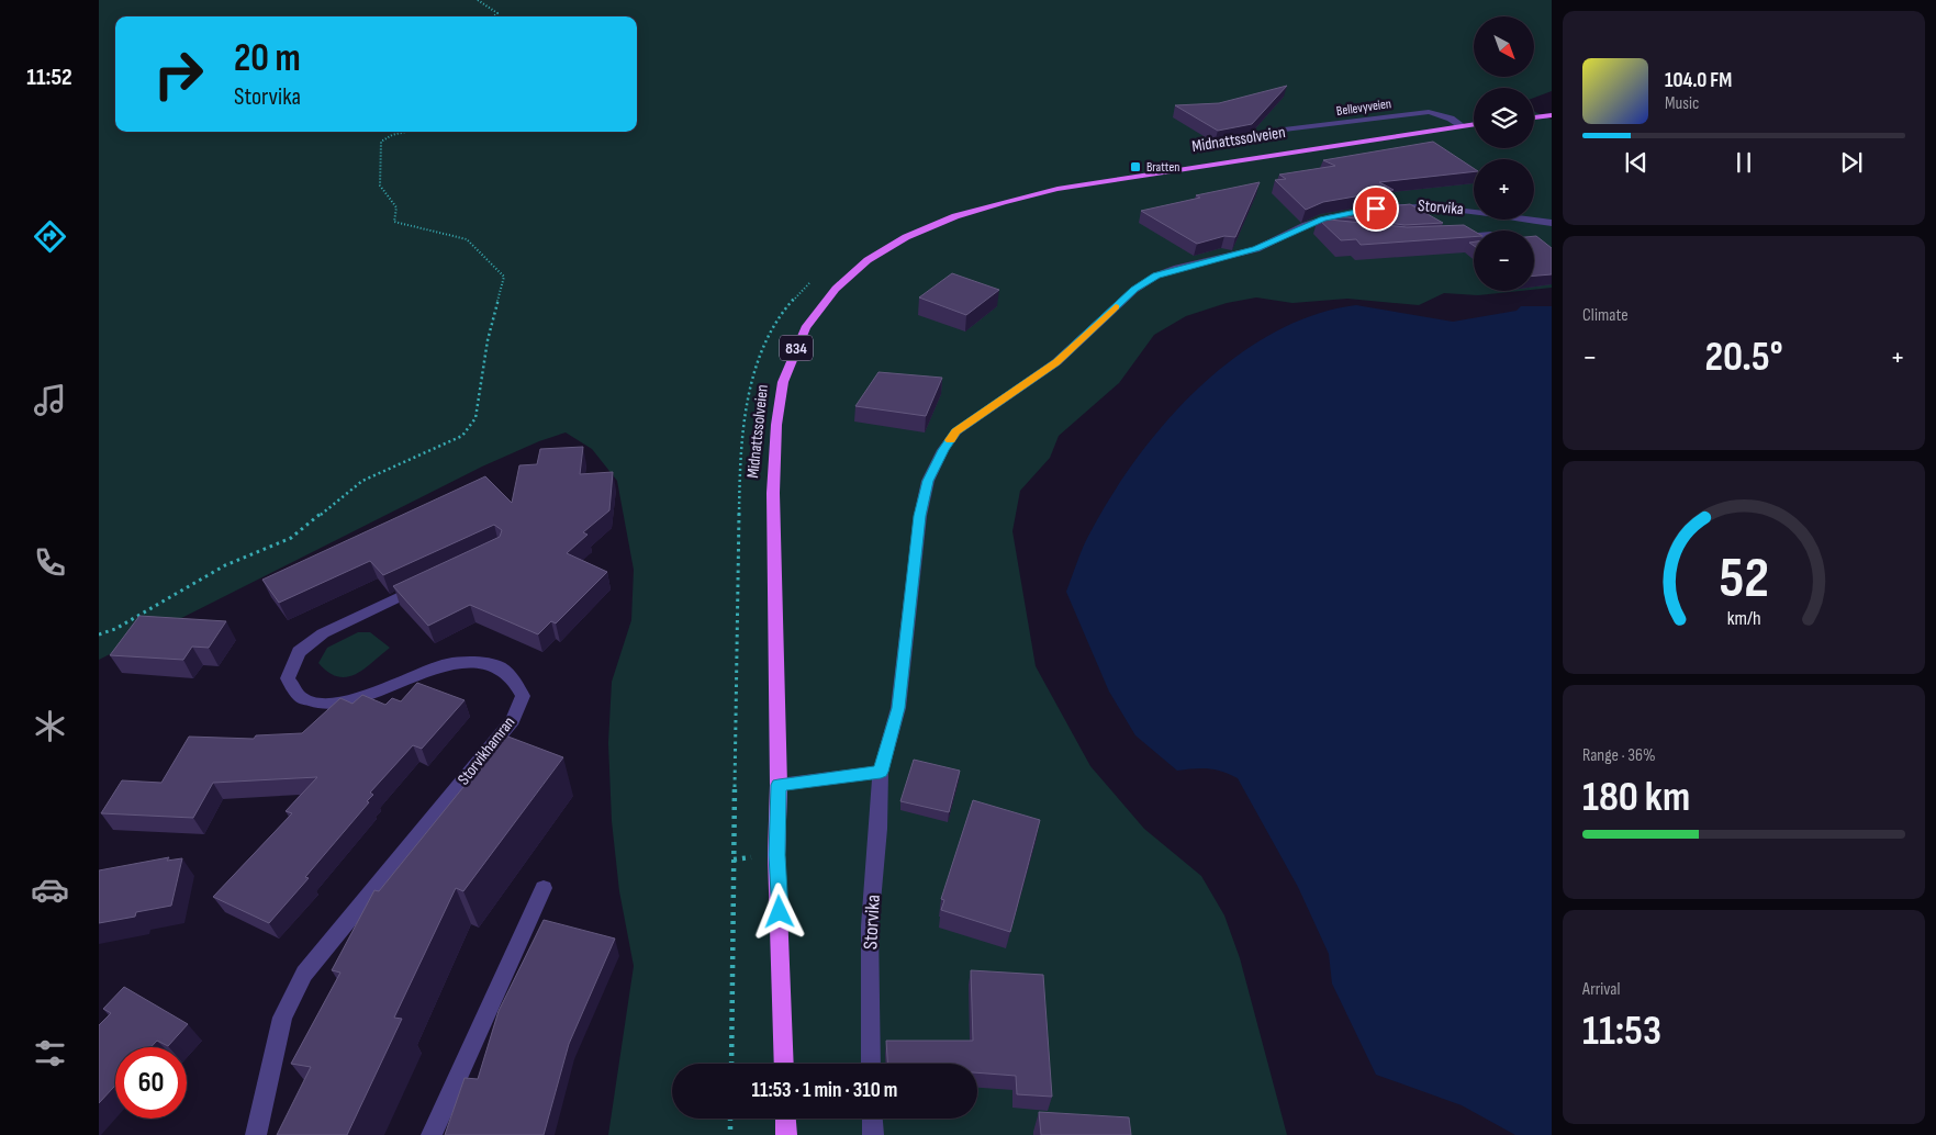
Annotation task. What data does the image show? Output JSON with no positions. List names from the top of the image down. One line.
{"streets":{"main road":["Midnattssolveien","834"],"street":["Bellevyveien","Storvika","Storvikhamran"]},"crossings":[["Bellevyveien","Midnattssolveien"]],"places":{"transit":["Bratten"]},"north":"bottom right","page":{"tabs":"11:52","map_buttons":["+","−"],"turn":["20 m","Storvika"],"song":["104.0 FM","Music"],"tile":["Climate",["Range · 36%","180 km"],["Arrival","11:53"]],"heat":["−","20.5°","+"],"limit":"60","trip":"11:53 · 1 min · 310 m","gauge":["52","km/h"]}}
